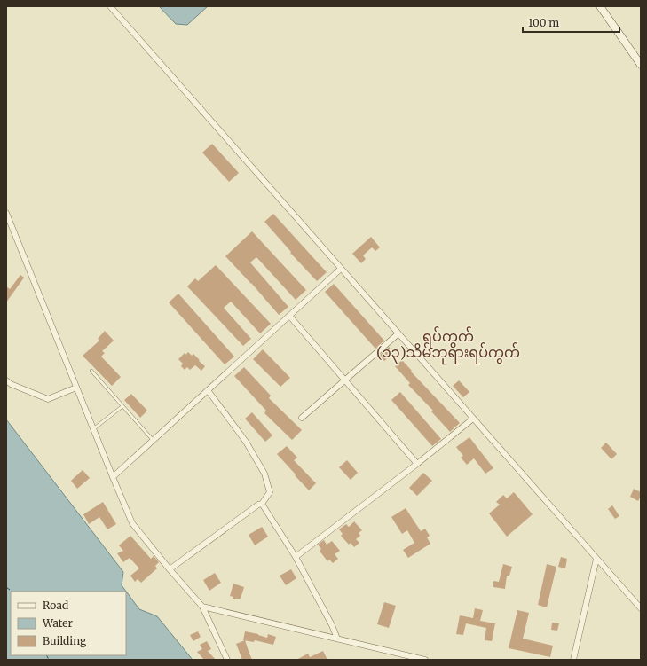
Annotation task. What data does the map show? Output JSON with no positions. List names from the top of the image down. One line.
{"districts":["ရပ်ကွက် (၁၃)သိမ်ဘုရားရပ်ကွက်"],"legend":["Road","Water","Building"],"scale_bar":"100 m"}
